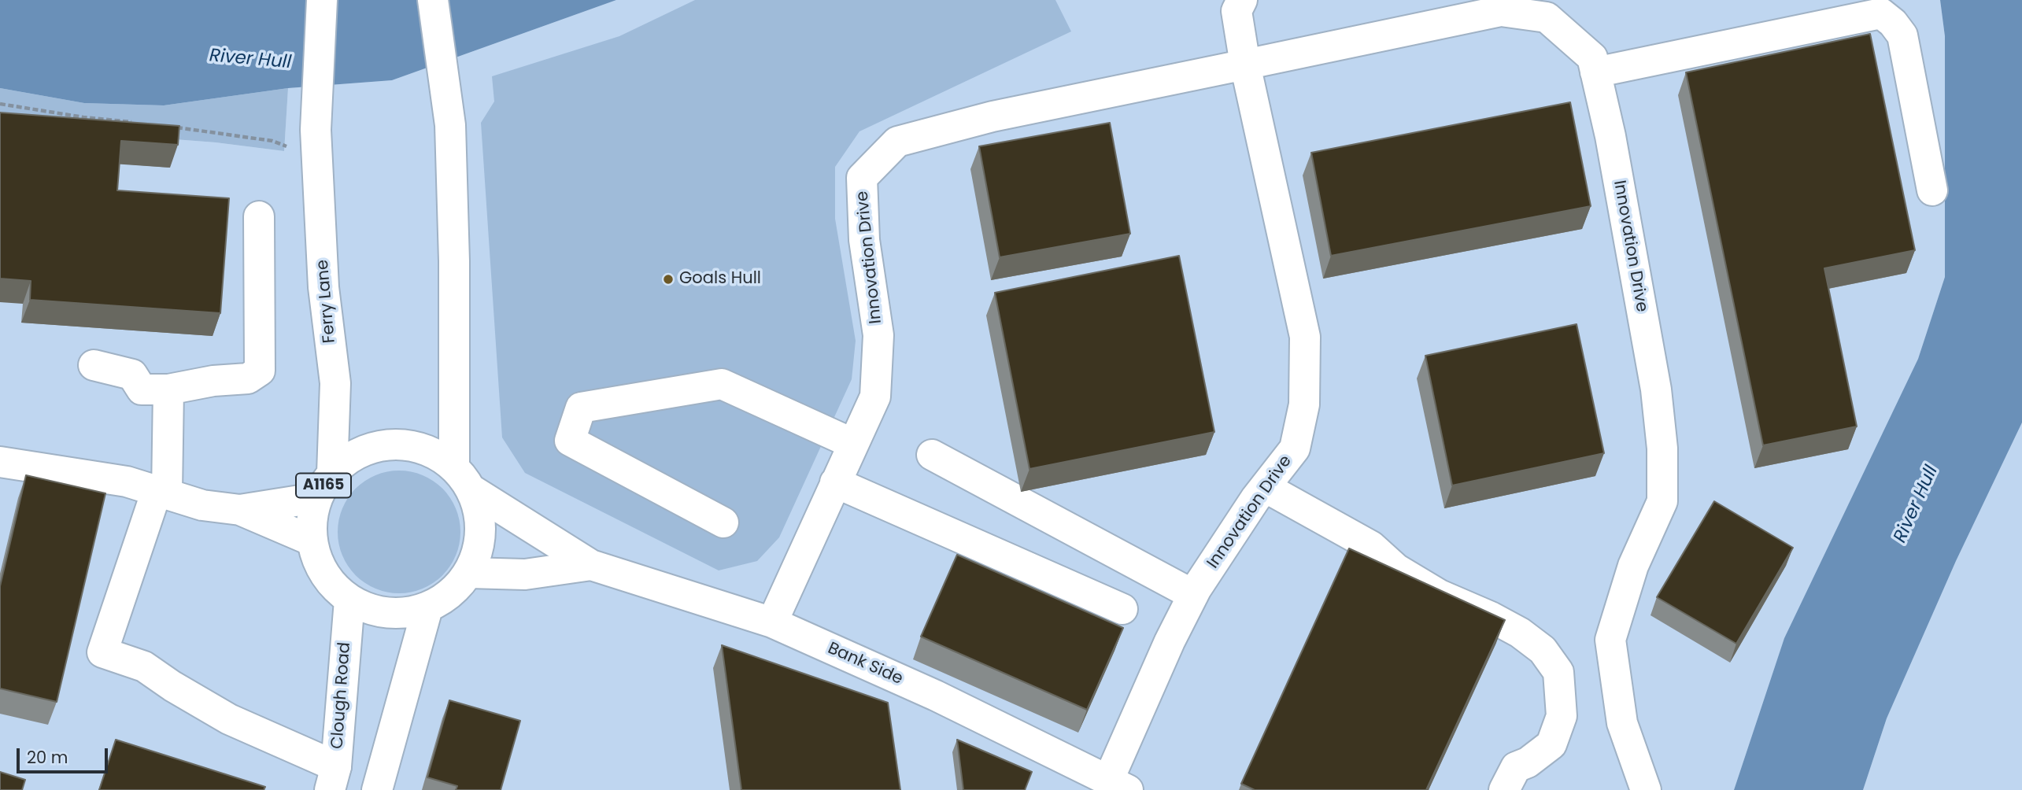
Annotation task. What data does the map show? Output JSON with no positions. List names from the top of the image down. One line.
{"streets":{"street":["Innovation Drive","Ferry Lane","A1165","Bank Side","Clough Road"]},"crossings":[["Innovation Drive","Bank Side"],["Ferry Lane","A1165"],["Ferry Lane","Bank Side"],["Ferry Lane","Clough Road"],["A1165","Bank Side"],["A1165","Clough Road"],["Bank Side","Clough Road"]],"water":["River Hull"],"places":["Goals Hull"],"scale_bar":"20 m"}
